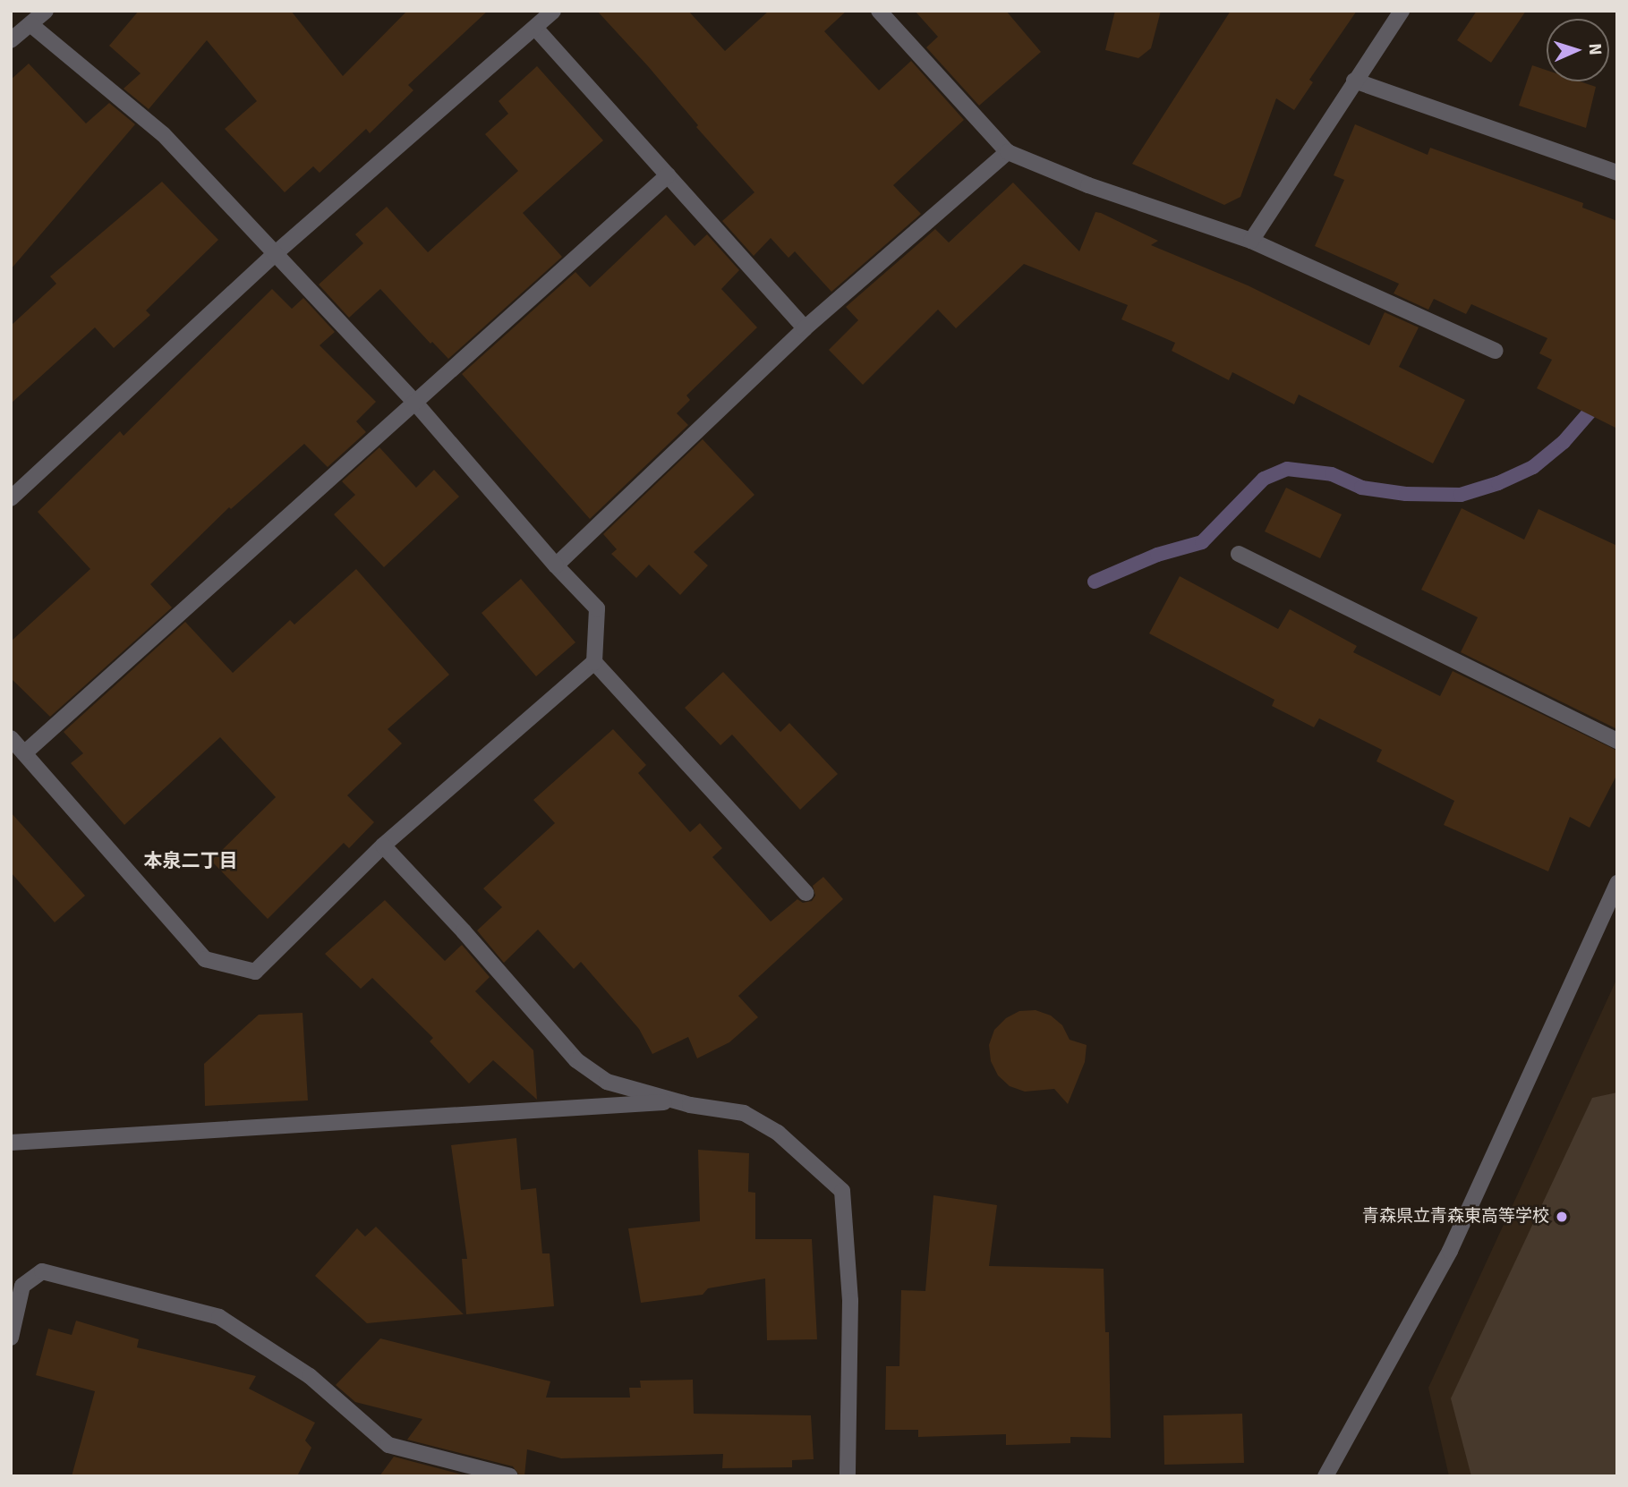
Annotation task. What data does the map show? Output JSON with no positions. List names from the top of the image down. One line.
{"districts":["本泉二丁目"],"places":["青森県立青森東高等学校"],"north":"right"}
